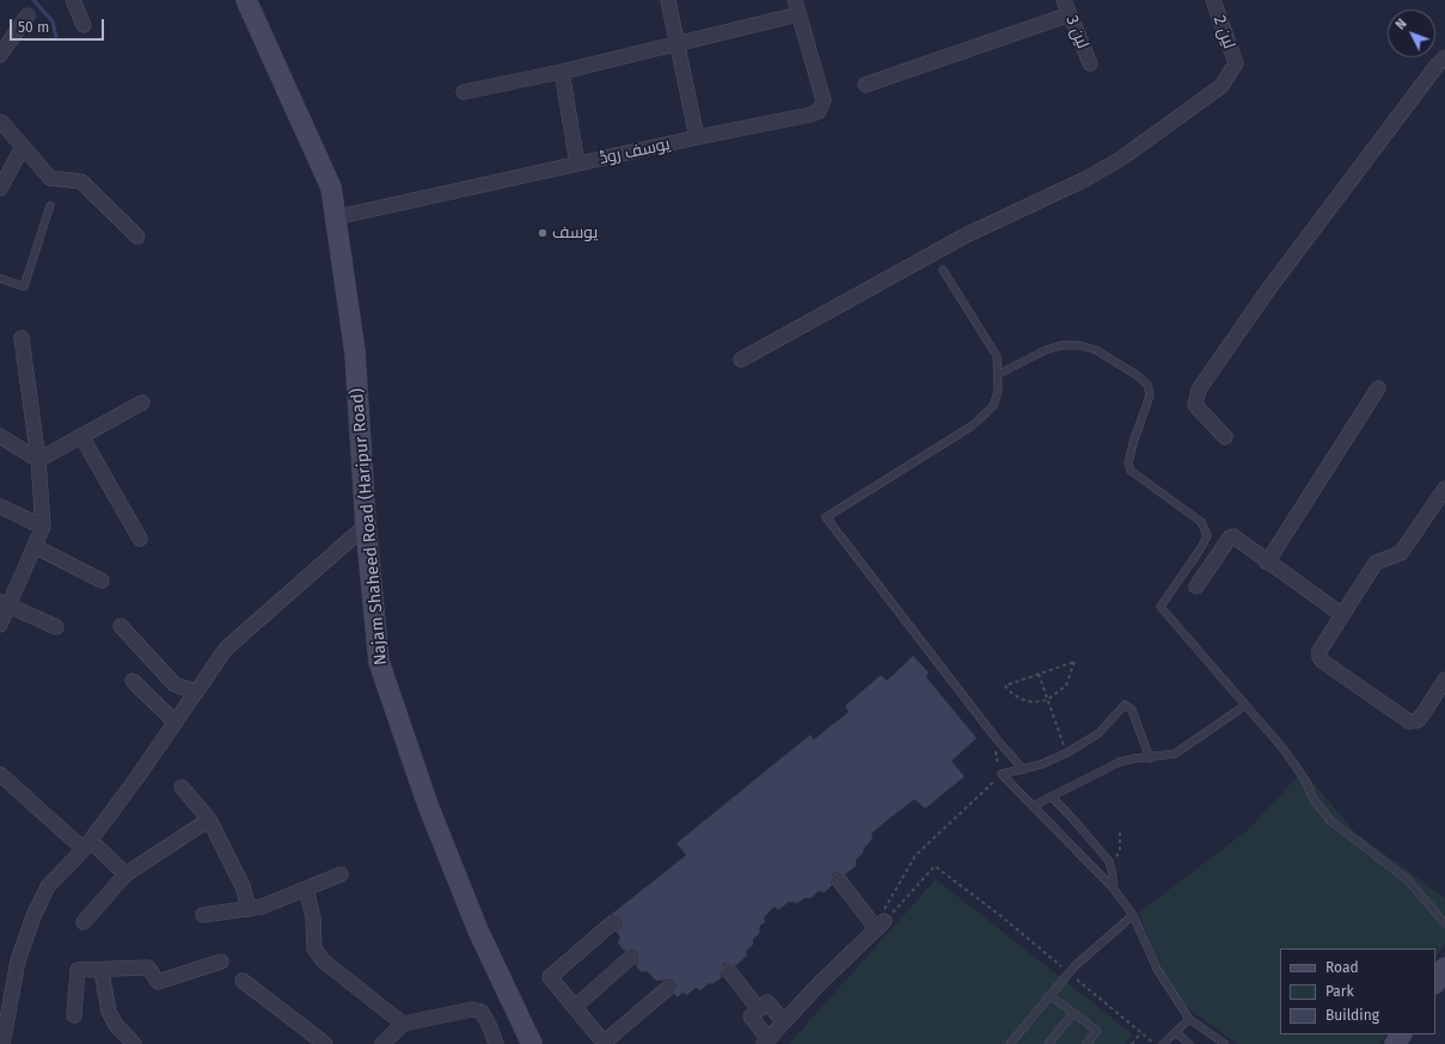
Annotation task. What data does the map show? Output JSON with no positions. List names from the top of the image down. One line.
{"streets":{"main road":["Najam Shaheed Road (Haripur Road)"],"street":["لین 3","لین 2","یوسف روڈ"]},"crossings":[["یوسف روڈ","Najam Shaheed Road (Haripur Road)"]],"places":["یوسف"],"legend":["Road","Park","Building"],"scale_bar":"50 m","north":"top left"}
